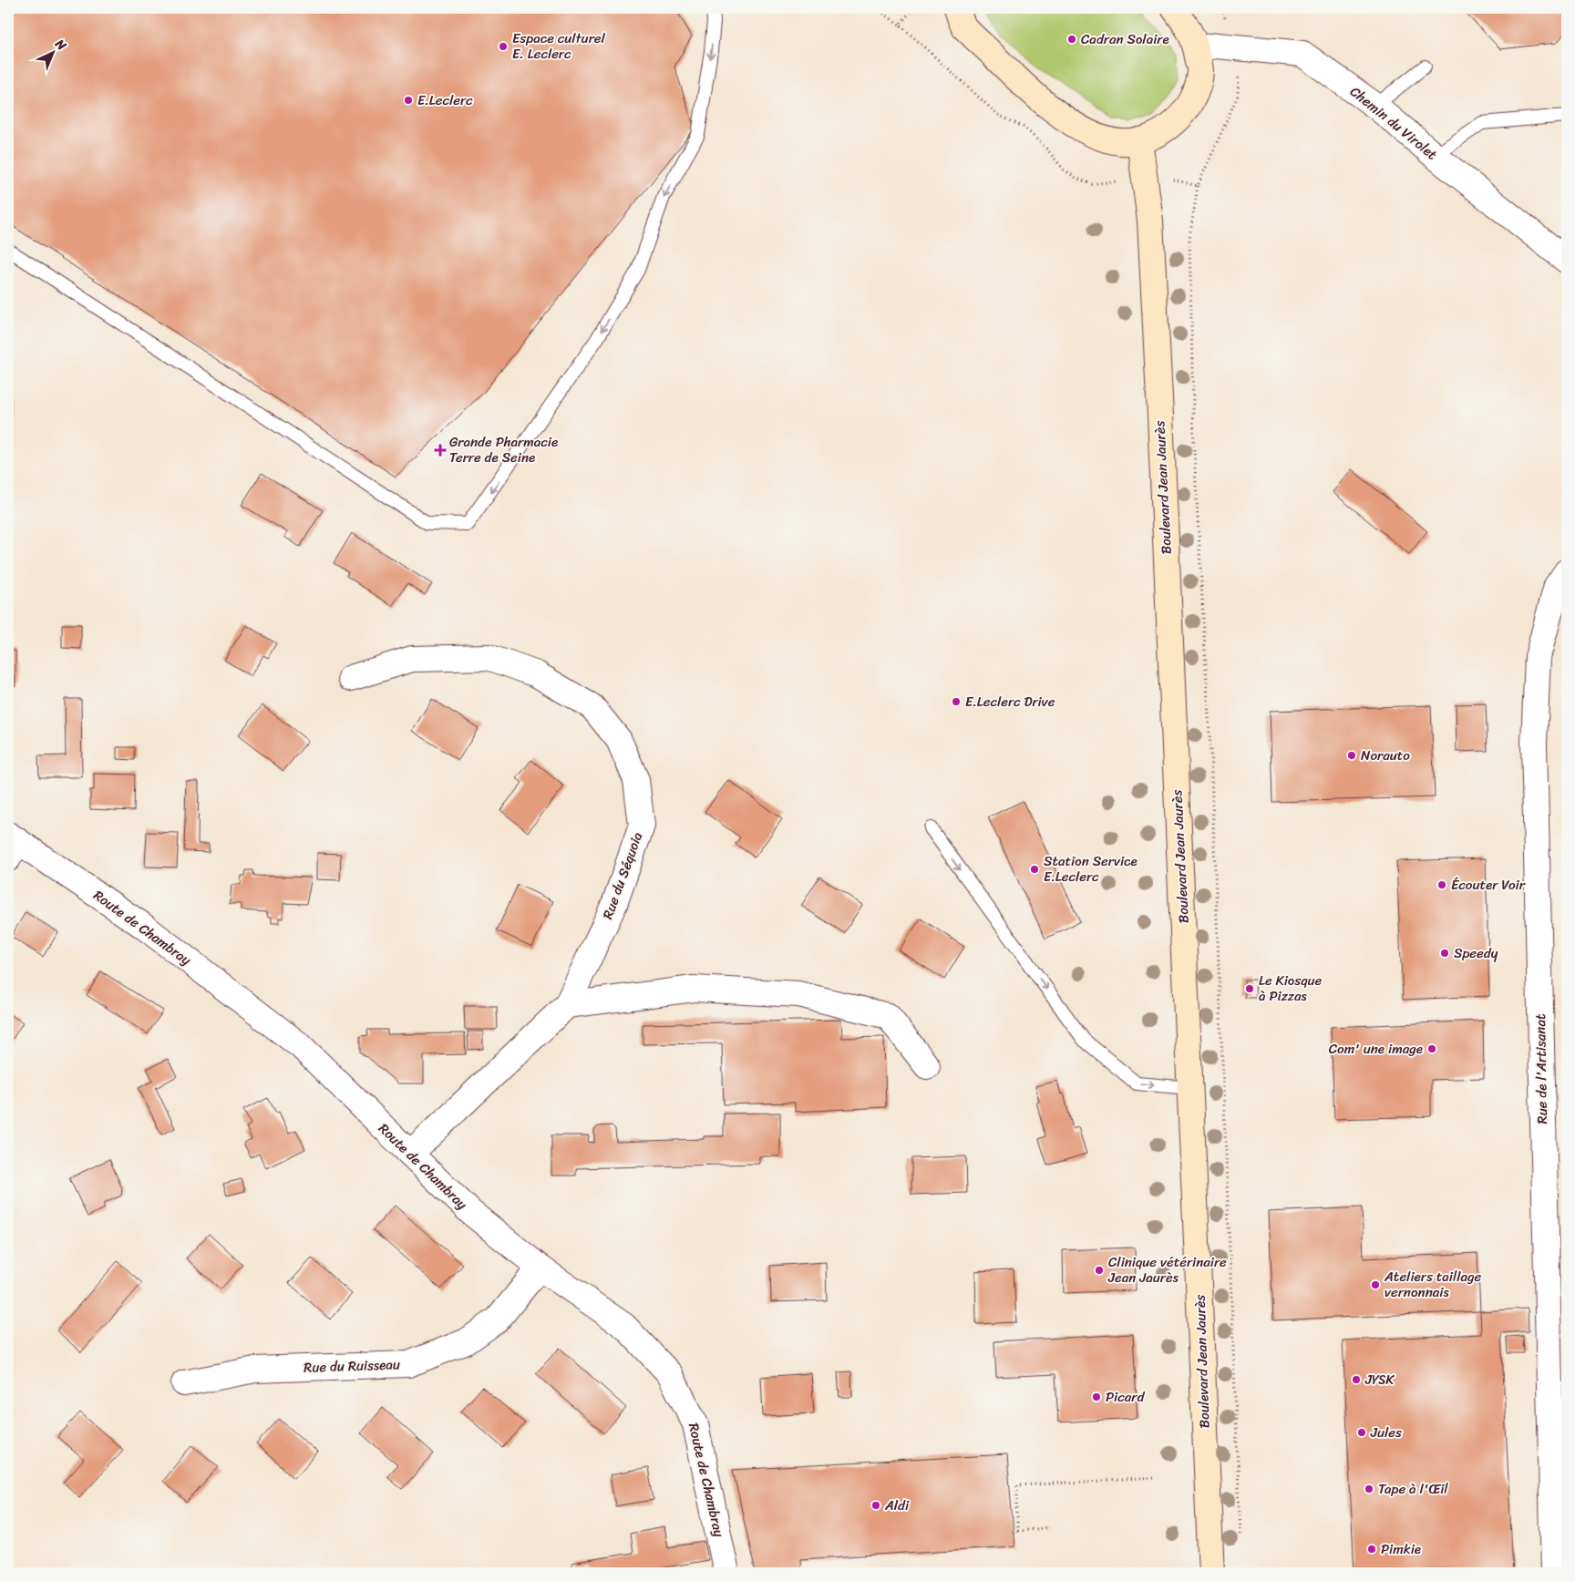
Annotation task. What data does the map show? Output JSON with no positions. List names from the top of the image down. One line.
{"streets":{"main road":["Boulevard Jean Jaurès"],"street":["Chemin du Virolet","Rue du Séquoia","Route de Chambray","Rue de l'Artisanat","Rue du Ruisseau"]},"crossings":[["Rue du Séquoia","Route de Chambray"],["Route de Chambray","Rue du Ruisseau"]],"places":{"other":["Cadran Solaire","Espace culturel E. Leclerc","E.Leclerc","E.Leclerc Drive","Norauto","Station Service E.Leclerc","Écouter Voir","Speedy","Le Kiosque à Pizzas","Com' une image","Clinique vétérinaire Jean Jaurès","Ateliers taillage vernonnais","JYSK","Picard","Jules","Tape à l'Œil","Aldi","Pimkie"],"health":["Grande Pharmacie Terre de Seine"]},"north":"top right"}
